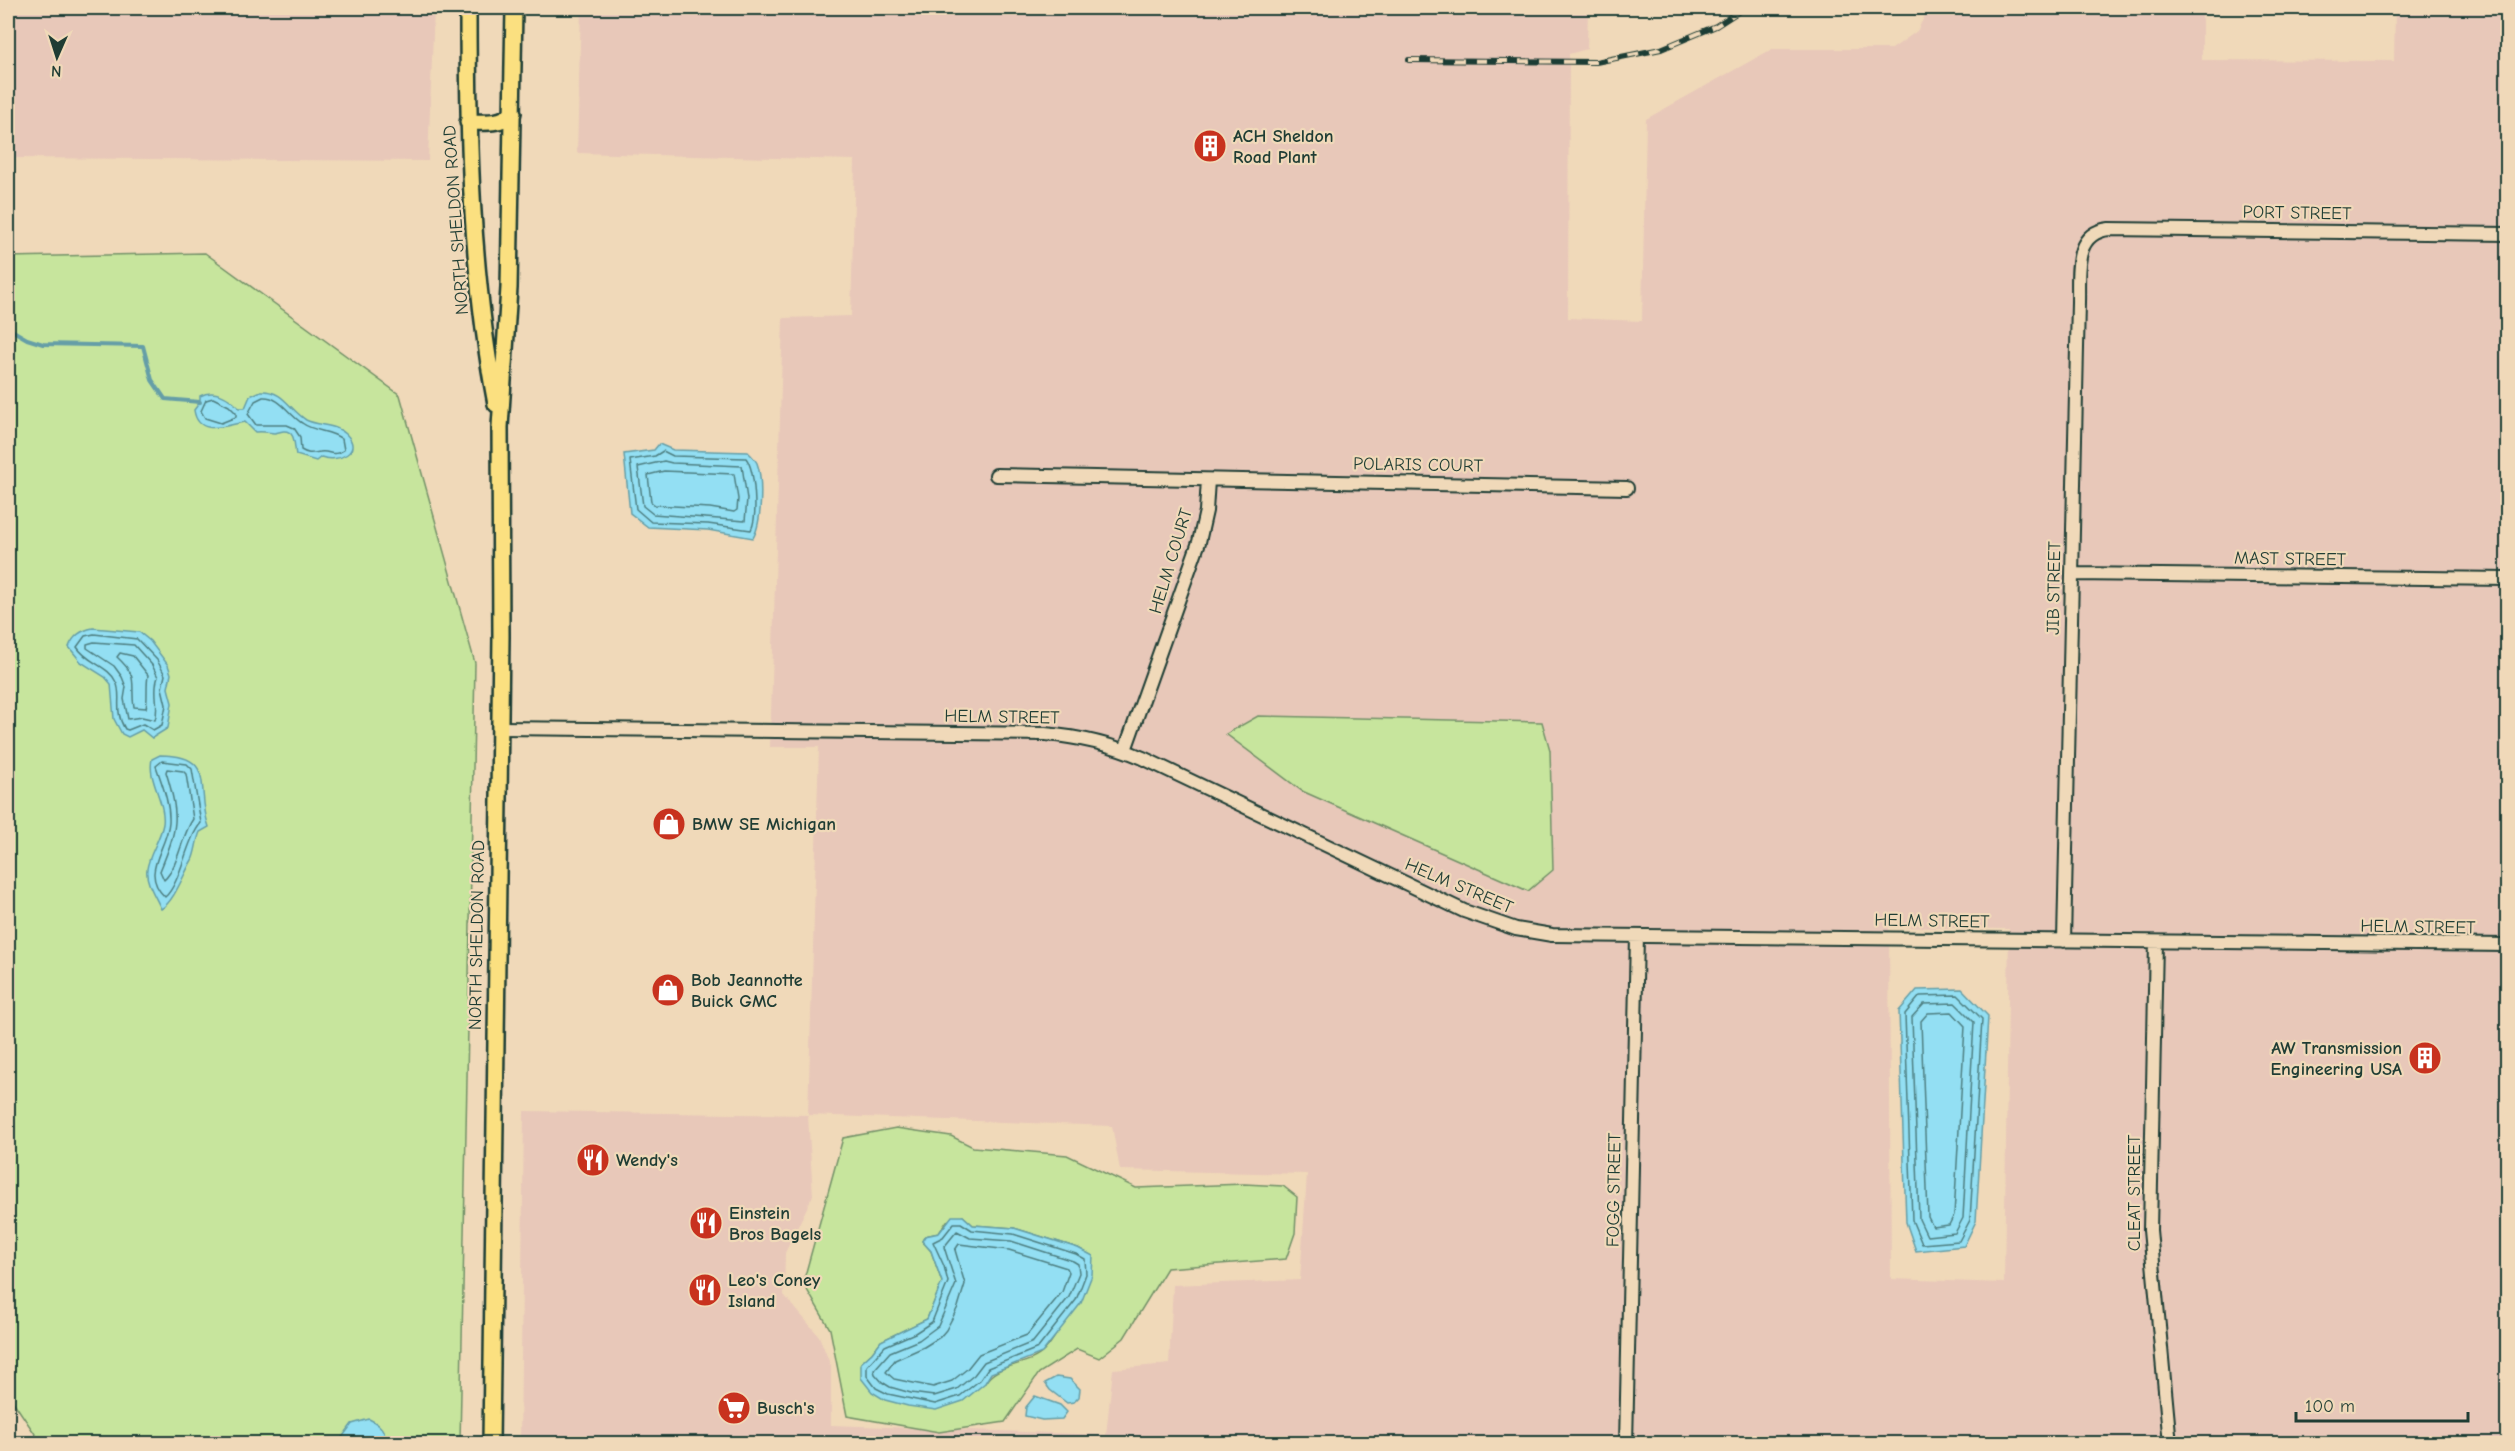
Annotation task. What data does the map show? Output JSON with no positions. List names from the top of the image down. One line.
{"streets":{"main road":["NORTH SHELDON ROAD"],"street":["PORT STREET","POLARIS COURT","MAST STREET","HELM COURT","JIB STREET","HELM STREET","FOGG STREET","CLEAT STREET"]},"crossings":[["PORT STREET","JIB STREET"],["NORTH SHELDON ROAD","HELM STREET"],["POLARIS COURT","HELM COURT"],["MAST STREET","JIB STREET"],["HELM COURT","HELM STREET"],["JIB STREET","HELM STREET"],["HELM STREET","FOGG STREET"],["HELM STREET","CLEAT STREET"]],"places":{"building":["ACH Sheldon Road Plant","AW Transmission Engineering USA"],"shop":["BMW SE Michigan","Bob Jeannotte Buick GMC"],"restaurant":["Wendy's","Einstein Bros Bagels","Leo's Coney Island"],"supermarket":["Busch's"]},"scale_bar":"100 m","north":"bottom"}
